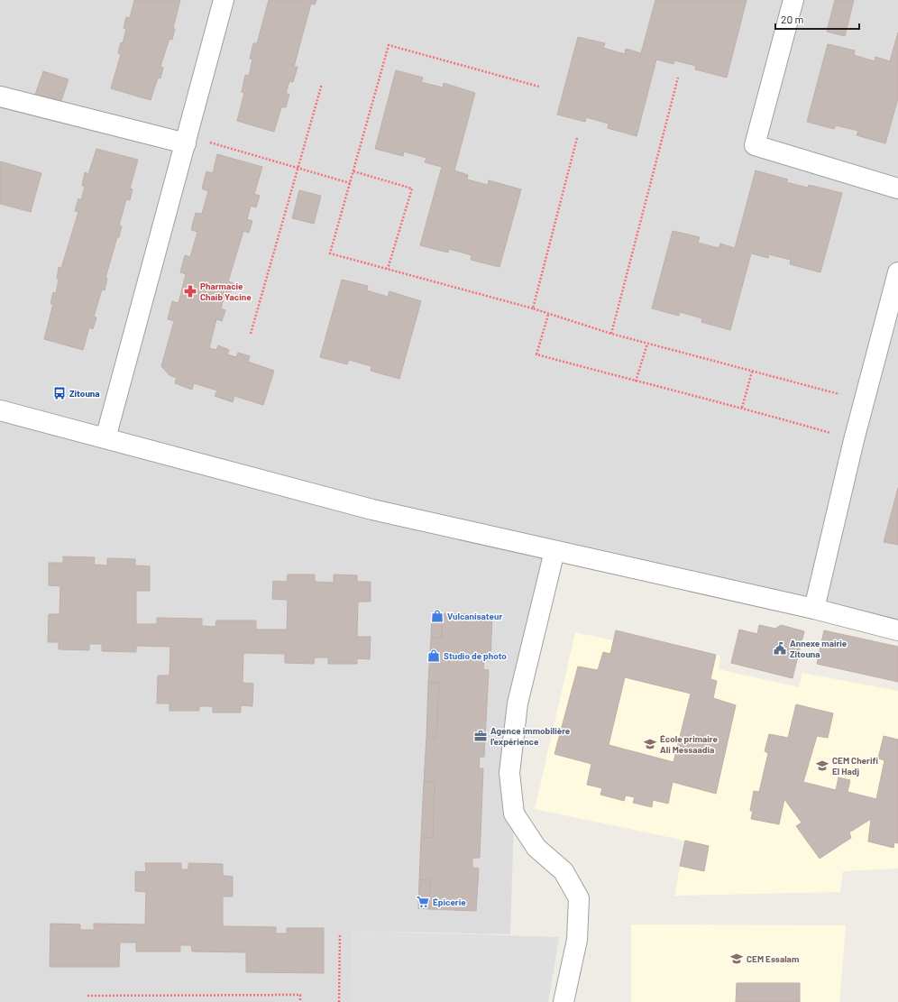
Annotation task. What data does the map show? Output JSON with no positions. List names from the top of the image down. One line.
{"places":{"pharmacy":["Pharmacie Chaib Yacine"],"bus stop":["Zitouna"],"shop":["Vulcanisateur","Studio de photo"],"public building":["Annexe mairie Zitouna"],"office":["Agence immobilière l'expérience"],"school or university":["École primaire Ali Messaadia","CEM Cherifi El Hadj","CEM Essalam"],"supermarket":["Épicerie"]},"scale_bar":"20 m"}
